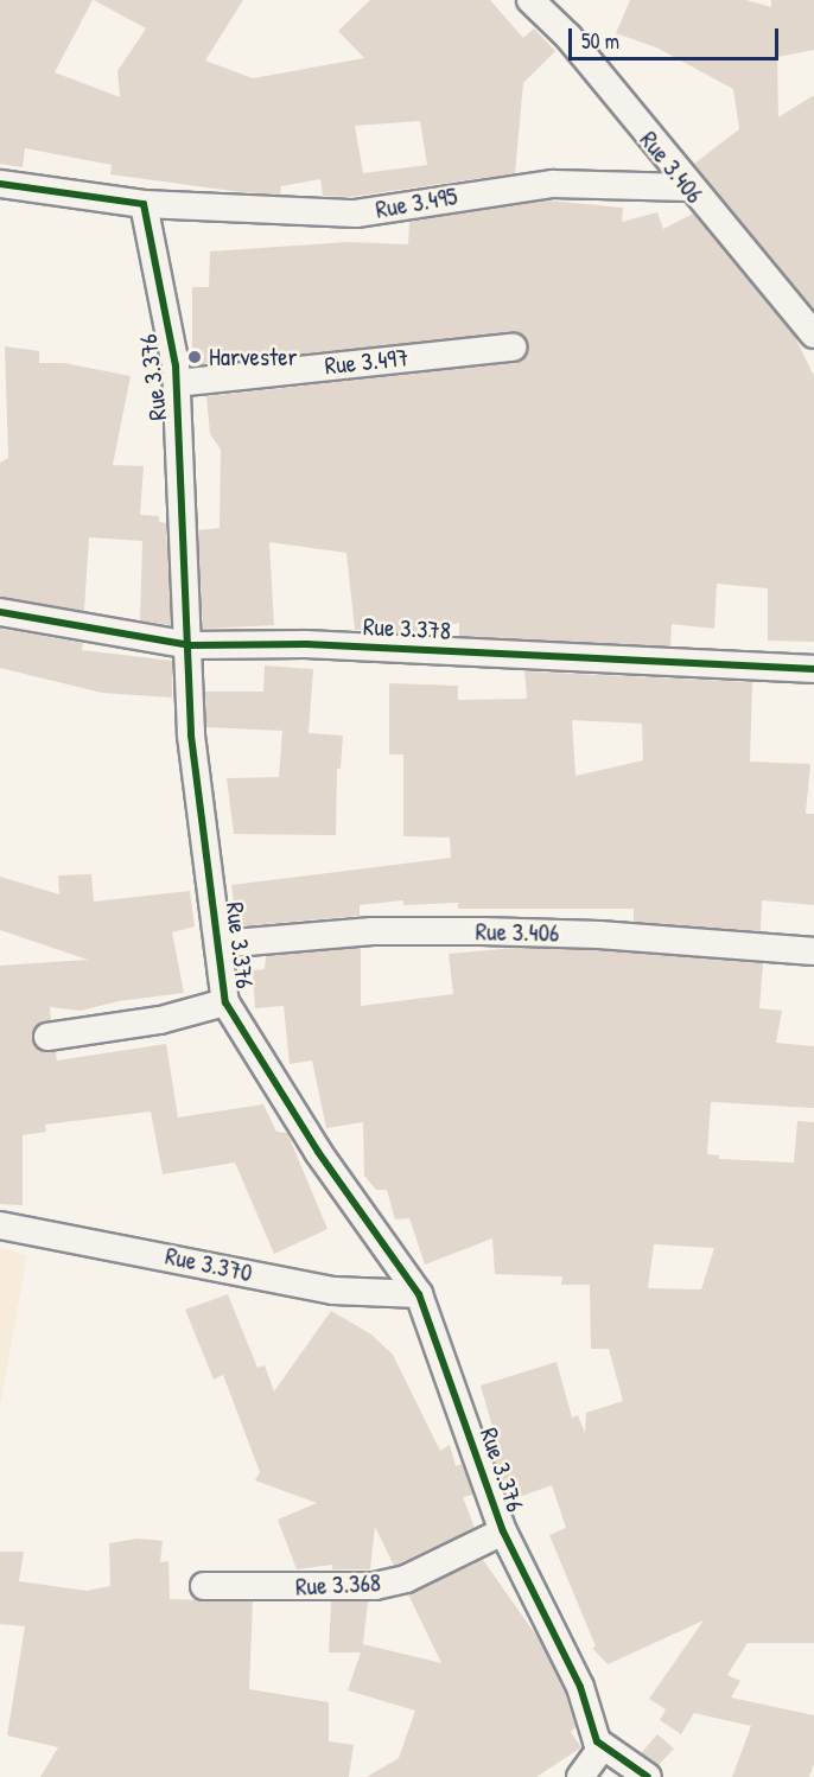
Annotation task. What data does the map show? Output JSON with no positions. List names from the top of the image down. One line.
{"streets":{"street":["Rue 3.406","Rue 3.495","Rue 3.497","Rue 3.376","Rue 3.378","Rue 3.370","Rue 3.368"]},"crossings":[["Rue 3.406","Rue 3.495"],["Rue 3.406","Rue 3.376"],["Rue 3.495","Rue 3.376"],["Rue 3.497","Rue 3.376"],["Rue 3.376","Rue 3.378"],["Rue 3.376","Rue 3.370"],["Rue 3.376","Rue 3.368"]],"places":["Harvester"],"scale_bar":"50 m"}
